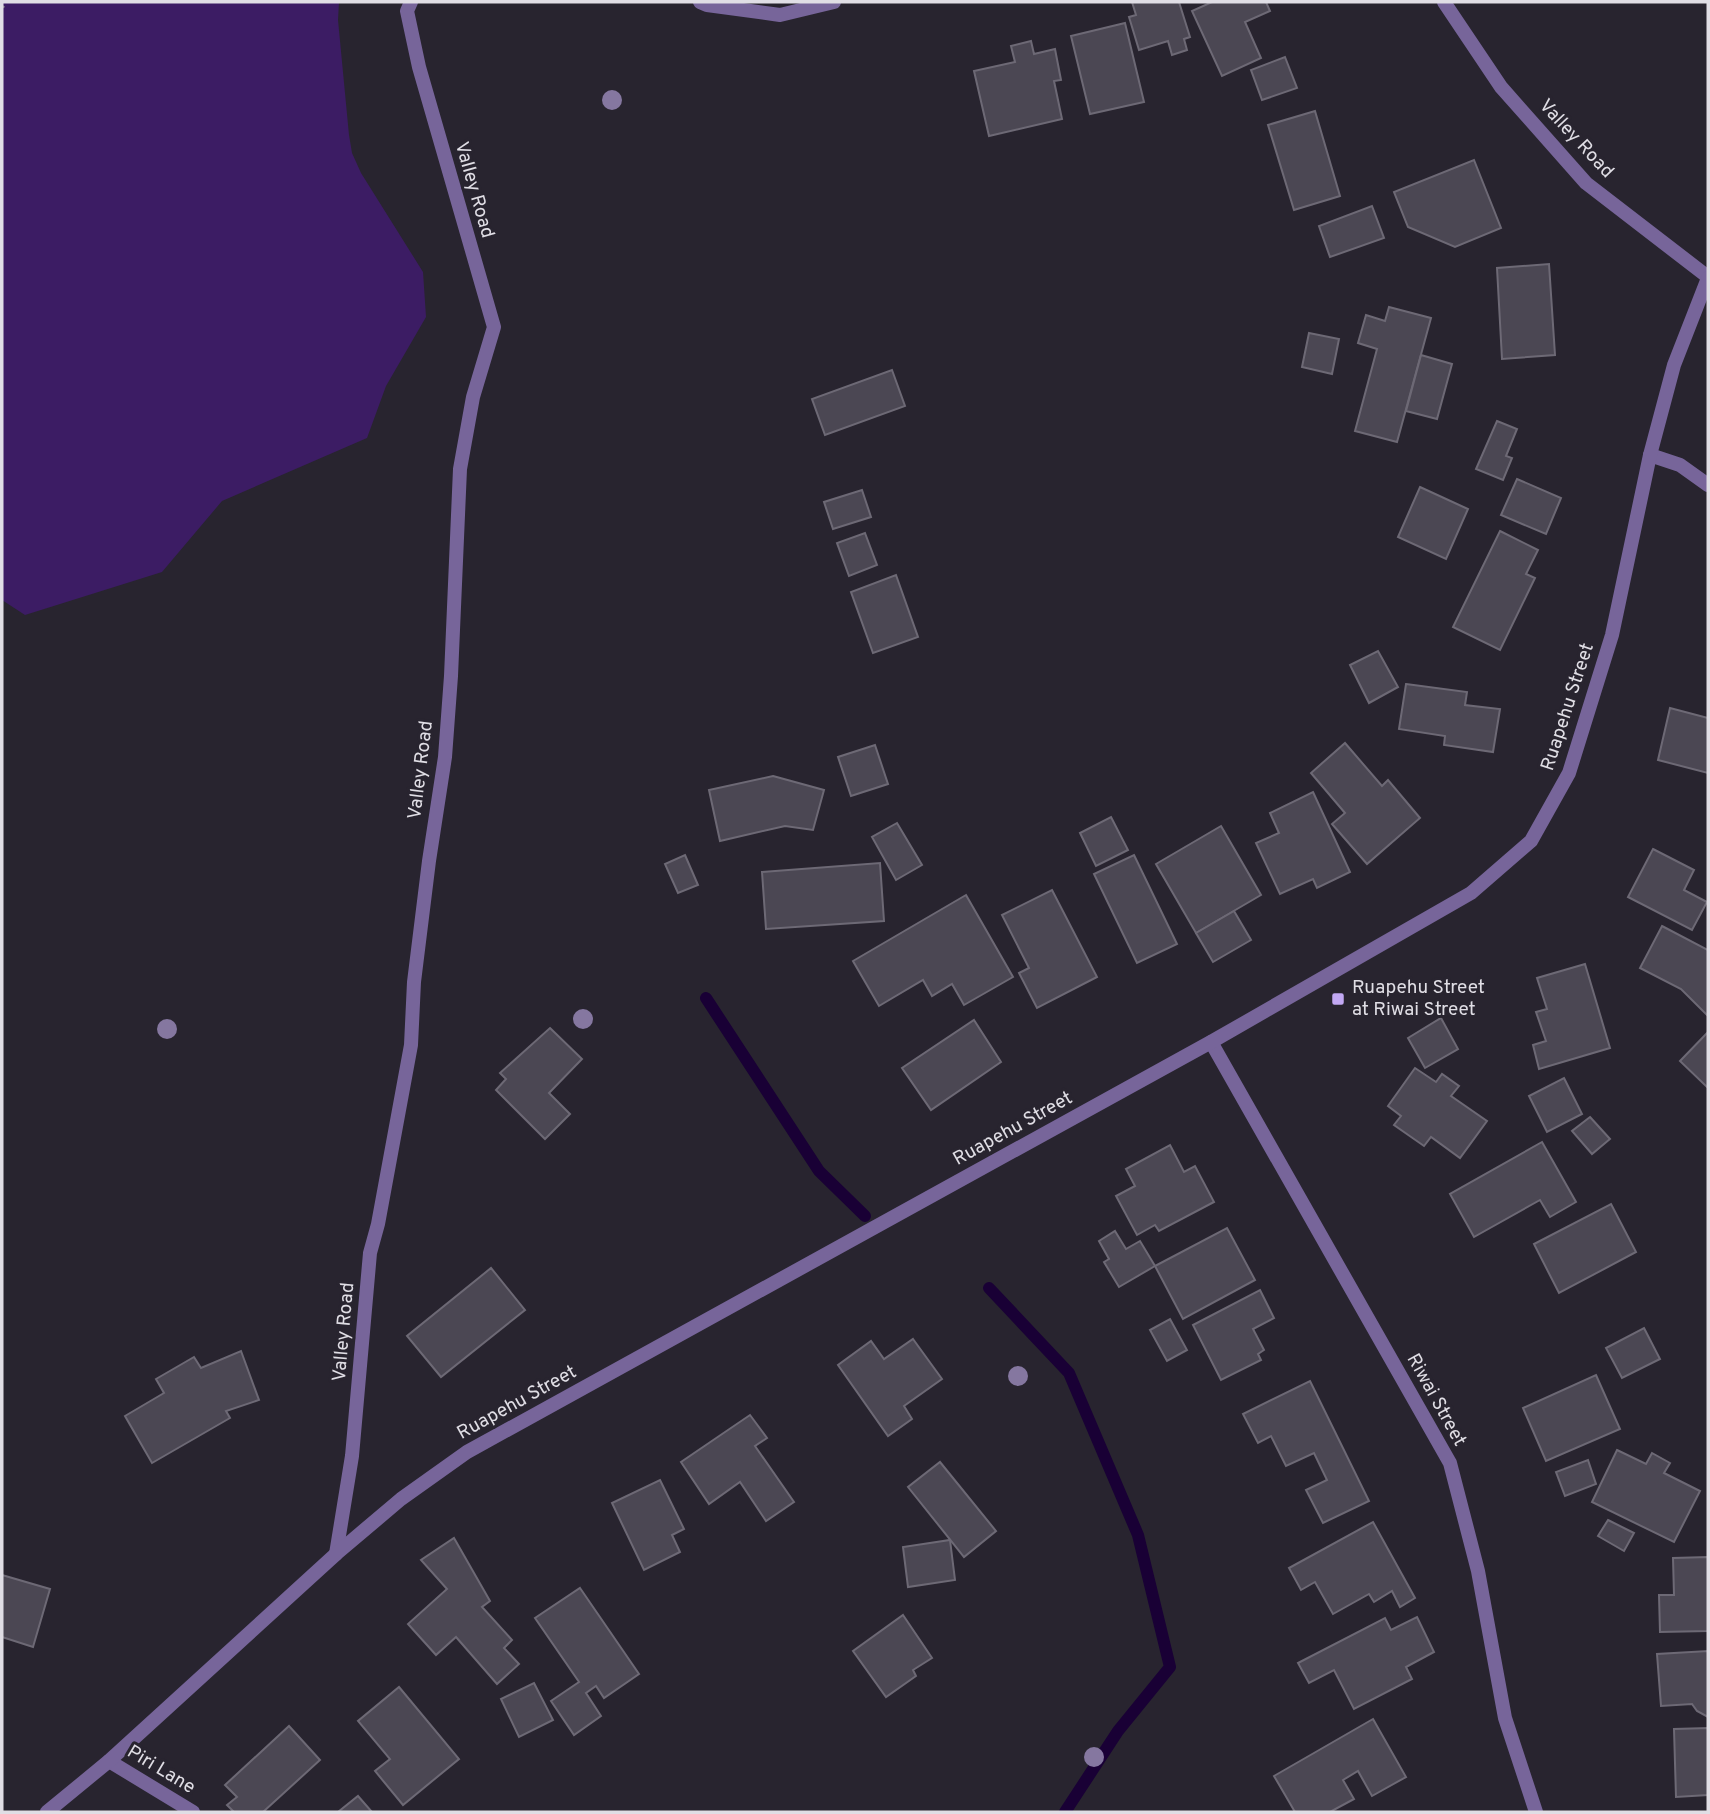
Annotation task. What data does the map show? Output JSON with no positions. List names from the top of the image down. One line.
{"streets":{"street":["Valley Road","Ruapehu Street","Riwai Street","Piri Lane"]},"crossings":[["Valley Road","Ruapehu Street"],["Ruapehu Street","Riwai Street"],["Ruapehu Street","Piri Lane"]],"places":{"transit":["Ruapehu Street at Riwai Street"]}}
